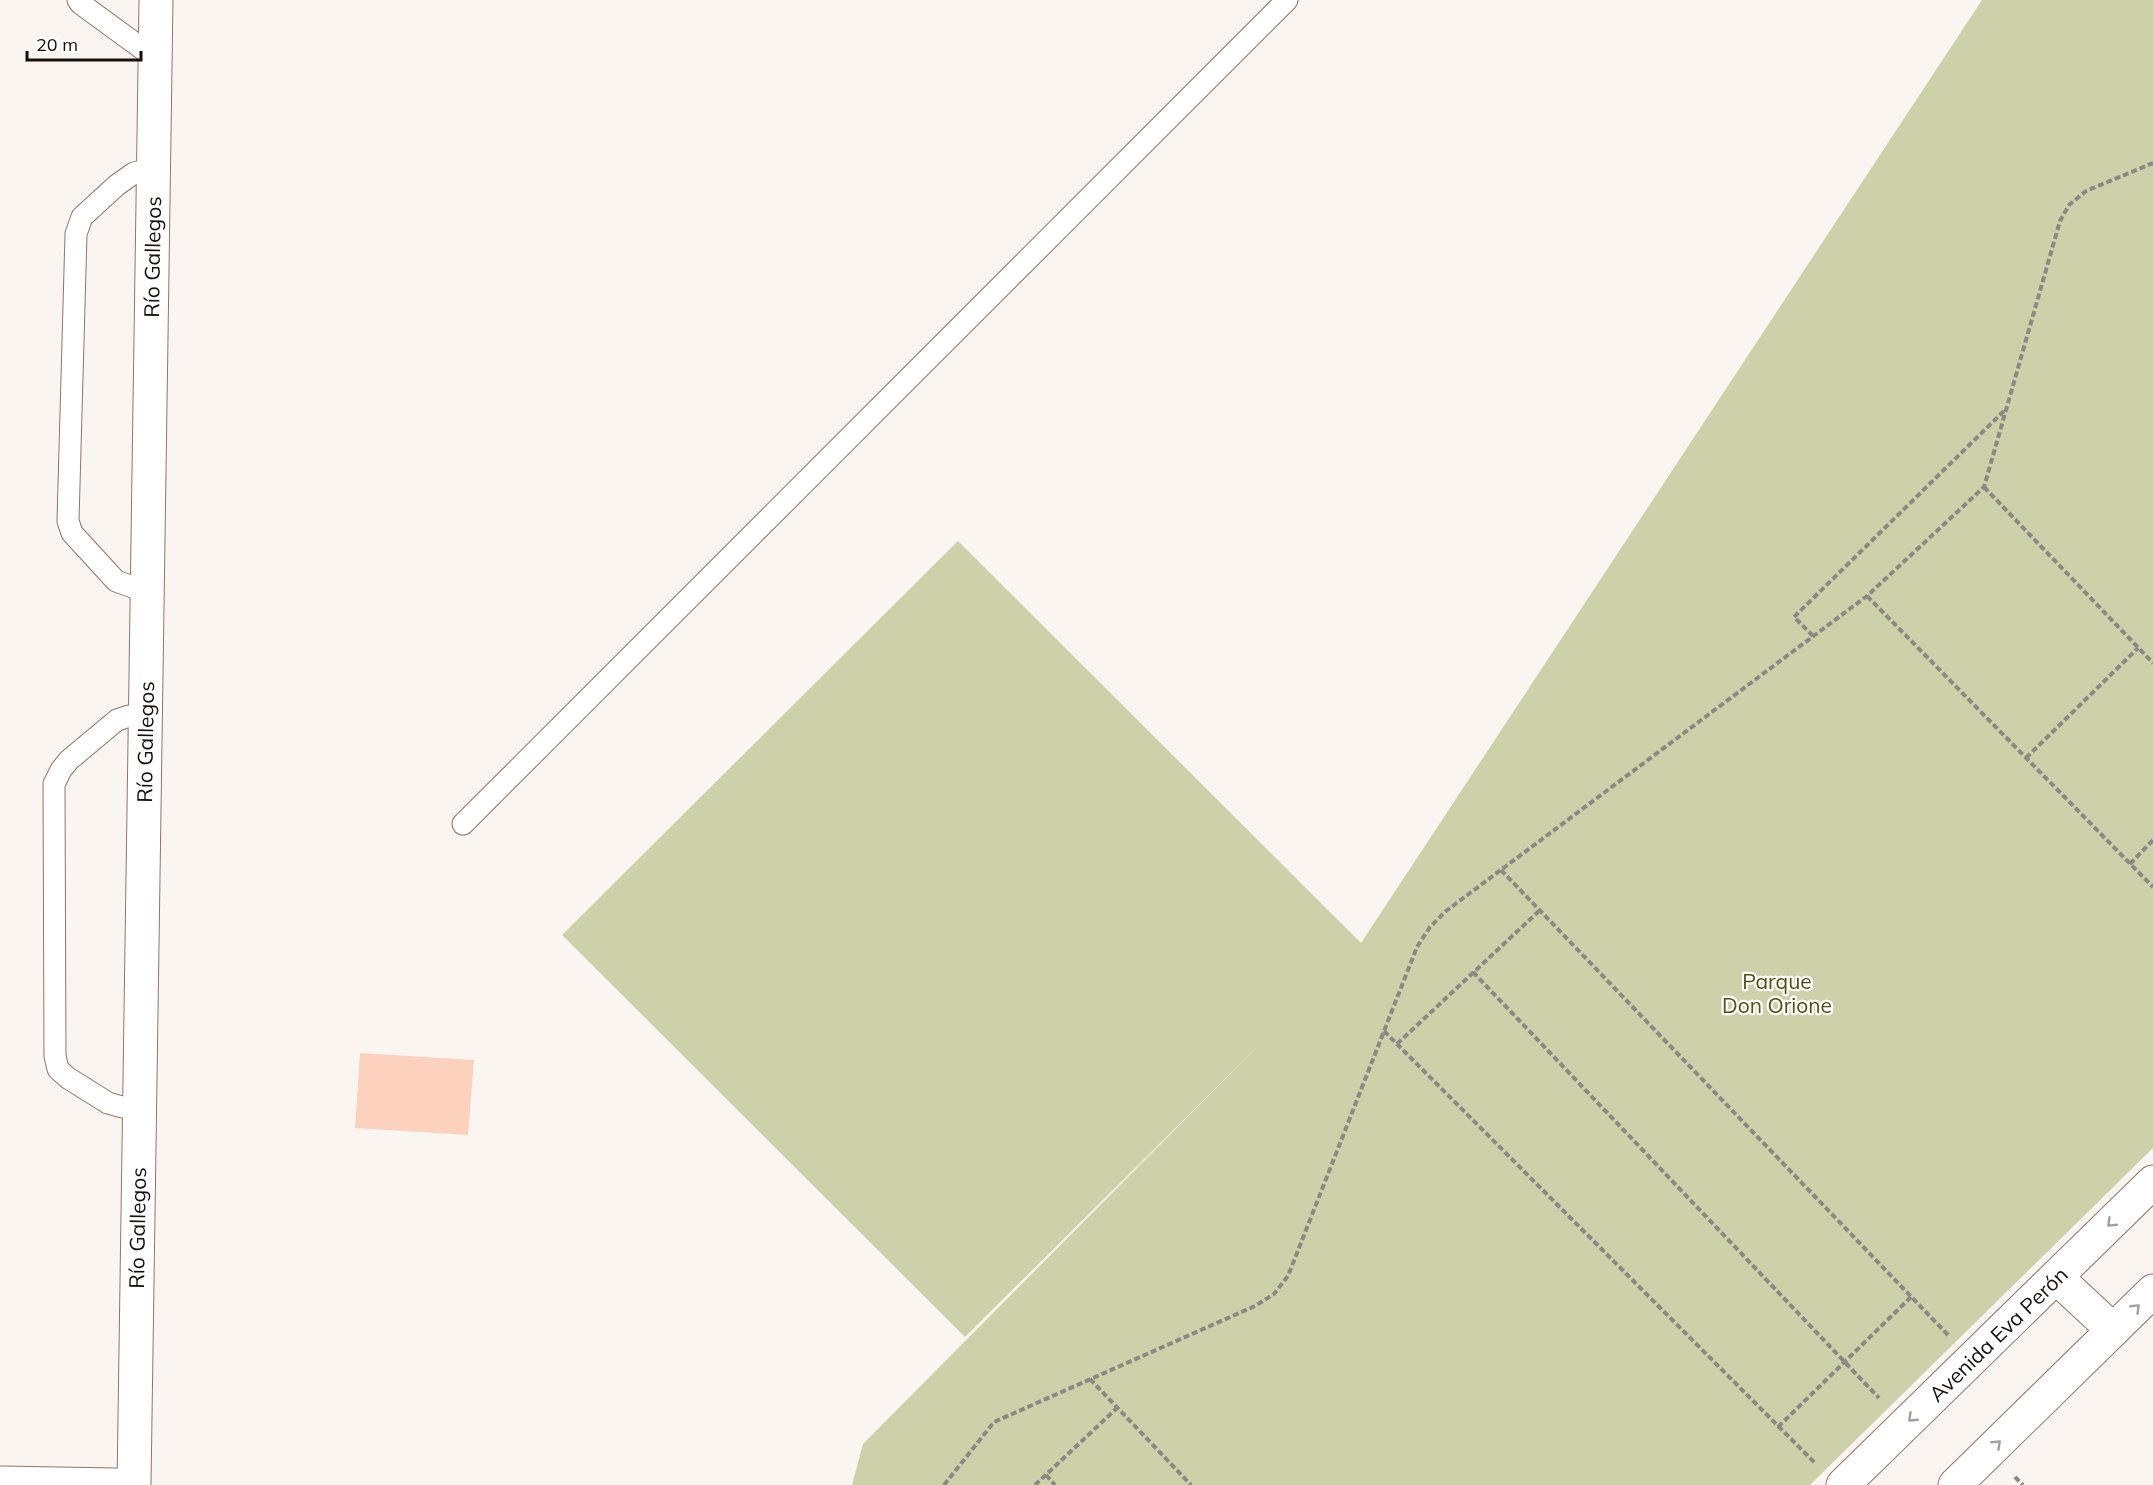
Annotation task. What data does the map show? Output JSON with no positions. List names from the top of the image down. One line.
{"streets":{"street":["Río Gallegos","Avenida Eva Perón"]},"parks":["Parque Don Orione"],"scale_bar":"20 m"}
